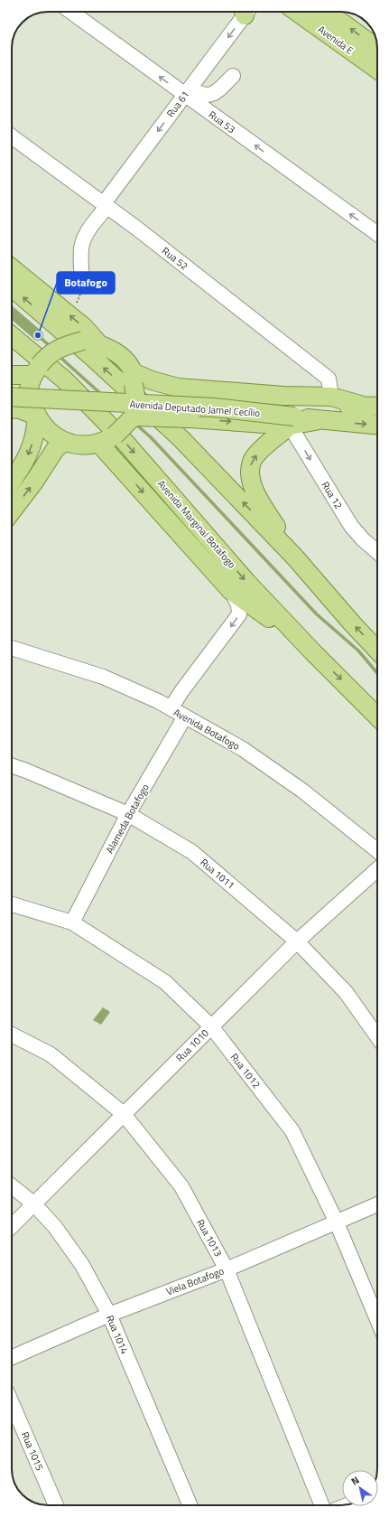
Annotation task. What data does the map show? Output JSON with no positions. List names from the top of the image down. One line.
{"streets":{"main road":["Avenida E","Avenida Deputado Jamel Cecílio","Avenida Marginal Botafogo"],"street":["Rua 61","Rua 53","Rua 52","Rua 12","Avenida Botafogo","Alameda Botafogo","Rua 1011","Rua 1010","Rua 1012","Rua 1013","Viela Botafogo","Rua 1014","Rua 1015"]},"crossings":[["Rua 61","Rua 53"],["Rua 61","Rua 52"],["Avenida Deputado Jamel Cecílio","Rua 12"],["Avenida Botafogo","Alameda Botafogo"],["Alameda Botafogo","Rua 1011"],["Alameda Botafogo","Rua 1012"],["Rua 1011","Rua 1010"],["Rua 1010","Rua 1012"],["Rua 1010","Rua 1013"],["Rua 1010","Rua 1014"],["Rua 1012","Viela Botafogo"],["Rua 1013","Viela Botafogo"],["Viela Botafogo","Rua 1014"]],"one_way":["Rua 61","Rua 53","Rua 12"],"places":["Botafogo"],"north":"top left"}
